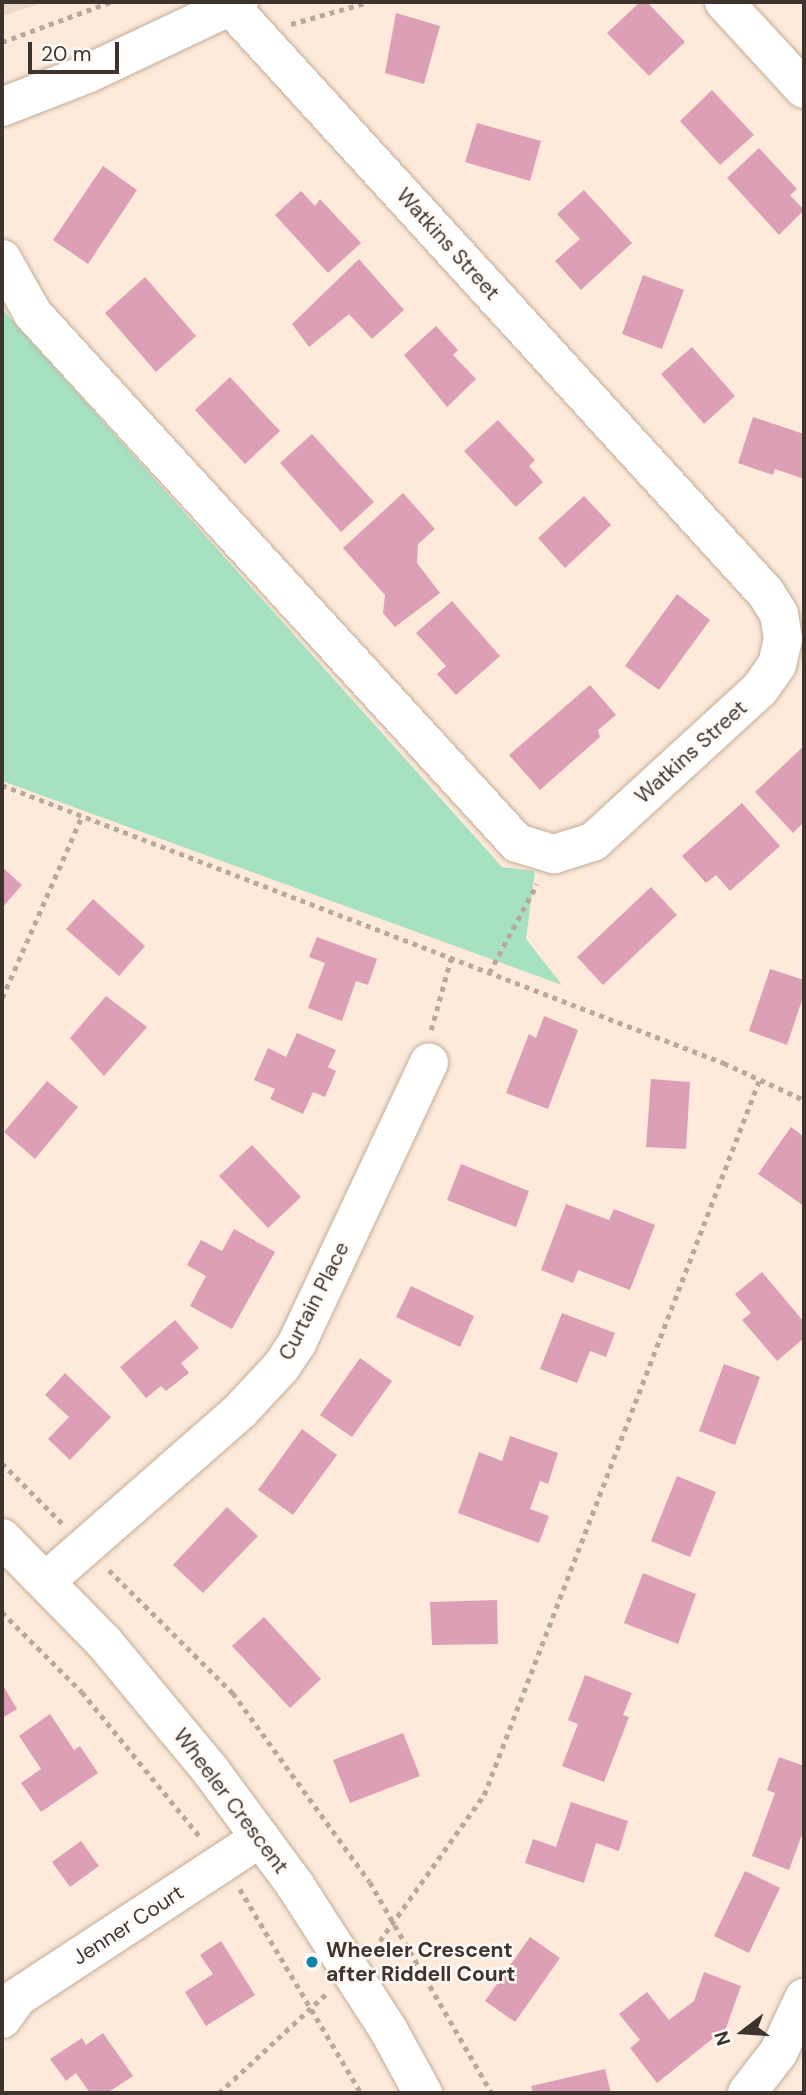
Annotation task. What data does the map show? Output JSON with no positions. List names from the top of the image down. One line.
{"streets":{"street":["Watkins Street","Curtain Place","Wheeler Crescent","Jenner Court"]},"crossings":[["Curtain Place","Wheeler Crescent"],["Wheeler Crescent","Jenner Court"]],"places":["Wheeler Crescent after Riddell Court"],"scale_bar":"20 m","north":"left"}
